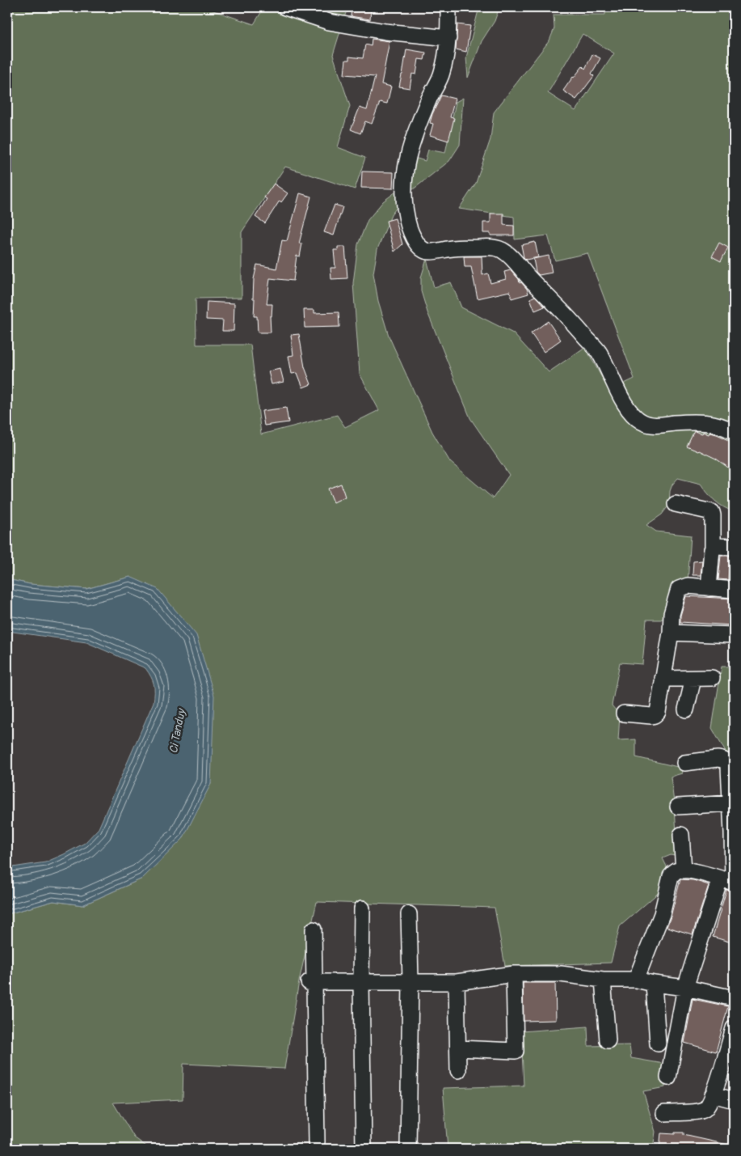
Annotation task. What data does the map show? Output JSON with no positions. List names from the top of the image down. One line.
{"water":["Ci Tanduy"]}
